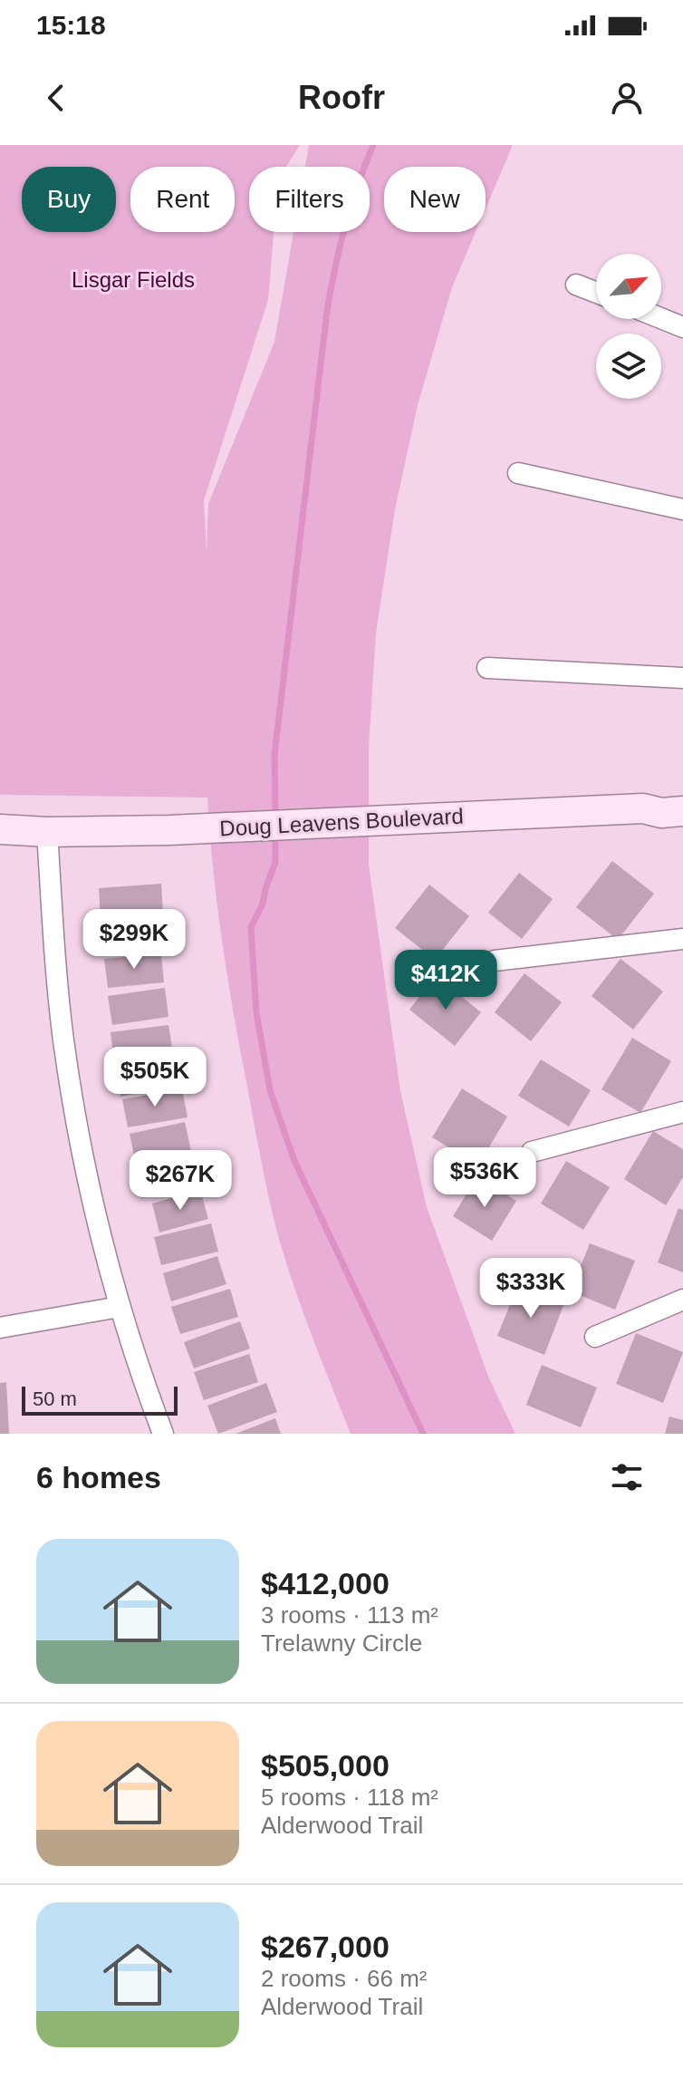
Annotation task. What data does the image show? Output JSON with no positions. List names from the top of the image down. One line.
{"streets":{"street":["Doug Leavens Boulevard"]},"parks":["Lisgar Fields"],"scale_bar":"50 m","north":"top right","page":{"status":"15:18","header":"Roofr","chip":["Buy","Rent","Filters","New"],"price":["$299K","$412K","$505K","$536K","$267K","$333K"],"scale":"50 m","heading":"6 homes","list":[{"name":"$412,000","note":"3 rooms · 113 m² · Trelawny Circle"},{"name":"$505,000","note":"5 rooms · 118 m² · Alderwood Trail"},{"name":"$267,000","note":"2 rooms · 66 m² · Alderwood Trail"}]}}
